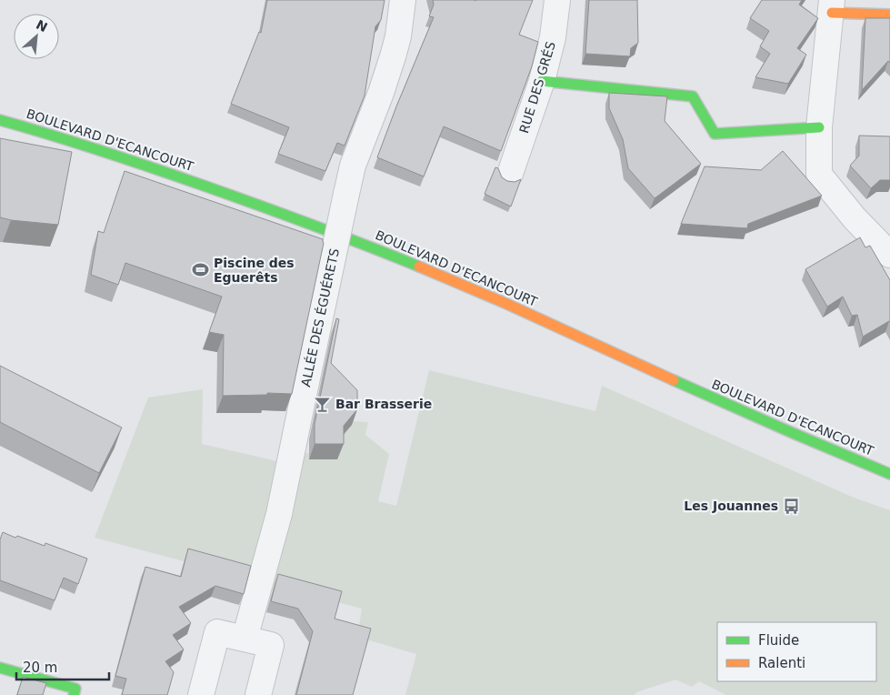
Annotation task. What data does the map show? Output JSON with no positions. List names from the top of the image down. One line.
{"streets":{"main road":["BOULEVARD D'ECANCOURT"],"street":["RUE DES GRÉS","ALLÉE DES ÉGUÉRETS"]},"places":{"sports":["Piscine des Eguerêts"],"bar":["Bar Brasserie"],"bus stop":["Les Jouannes"]},"legend":["Fluide","Ralenti"],"scale_bar":"20 m","north":"top right"}
